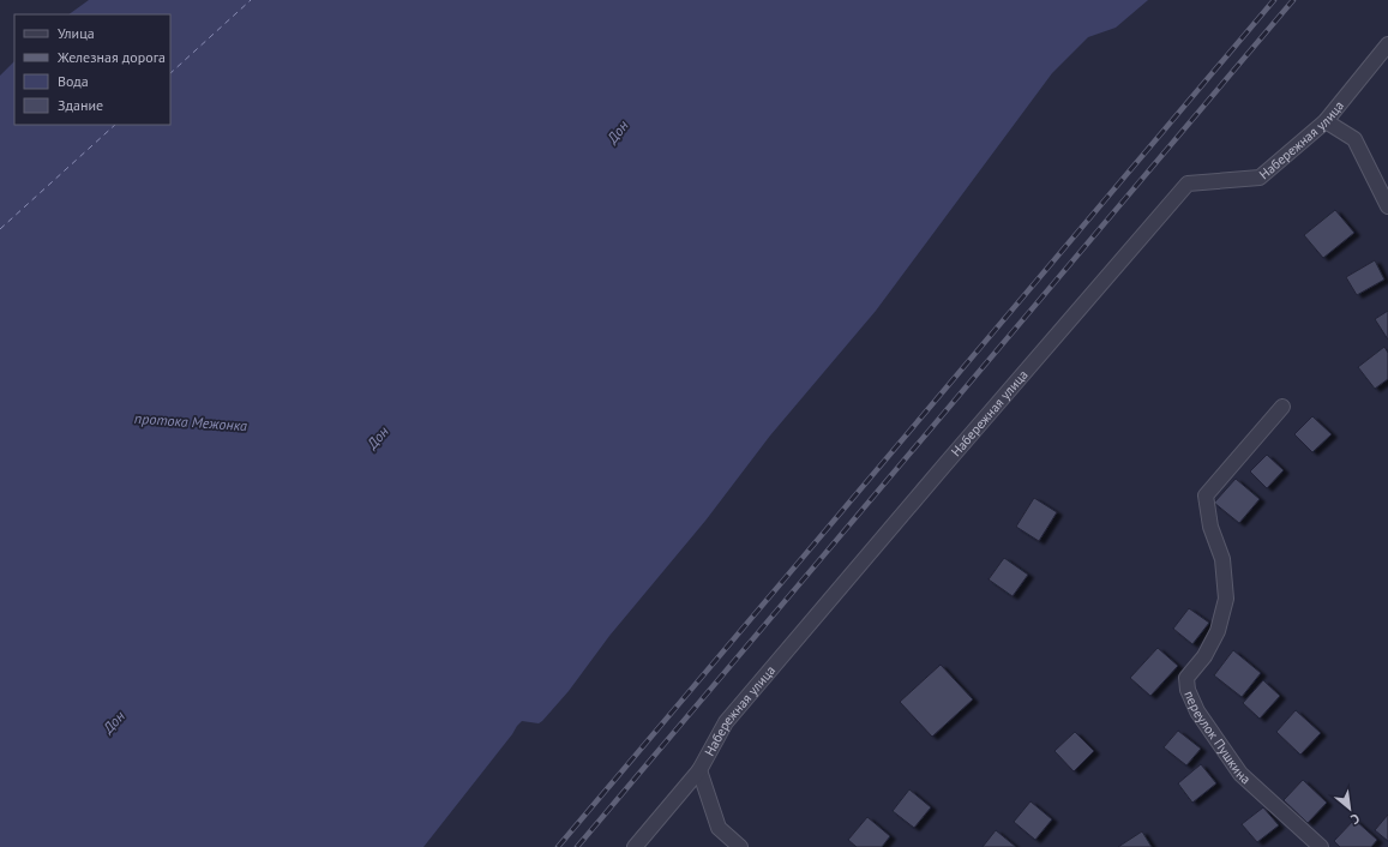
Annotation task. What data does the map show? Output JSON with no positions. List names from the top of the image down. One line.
{"streets":{"street":["Набережная улица","переулок Пушкина"]},"water":["Дон","протока Межонка"],"legend":["Улица","Железная дорога","Вода","Здание"],"north":"bottom right"}
